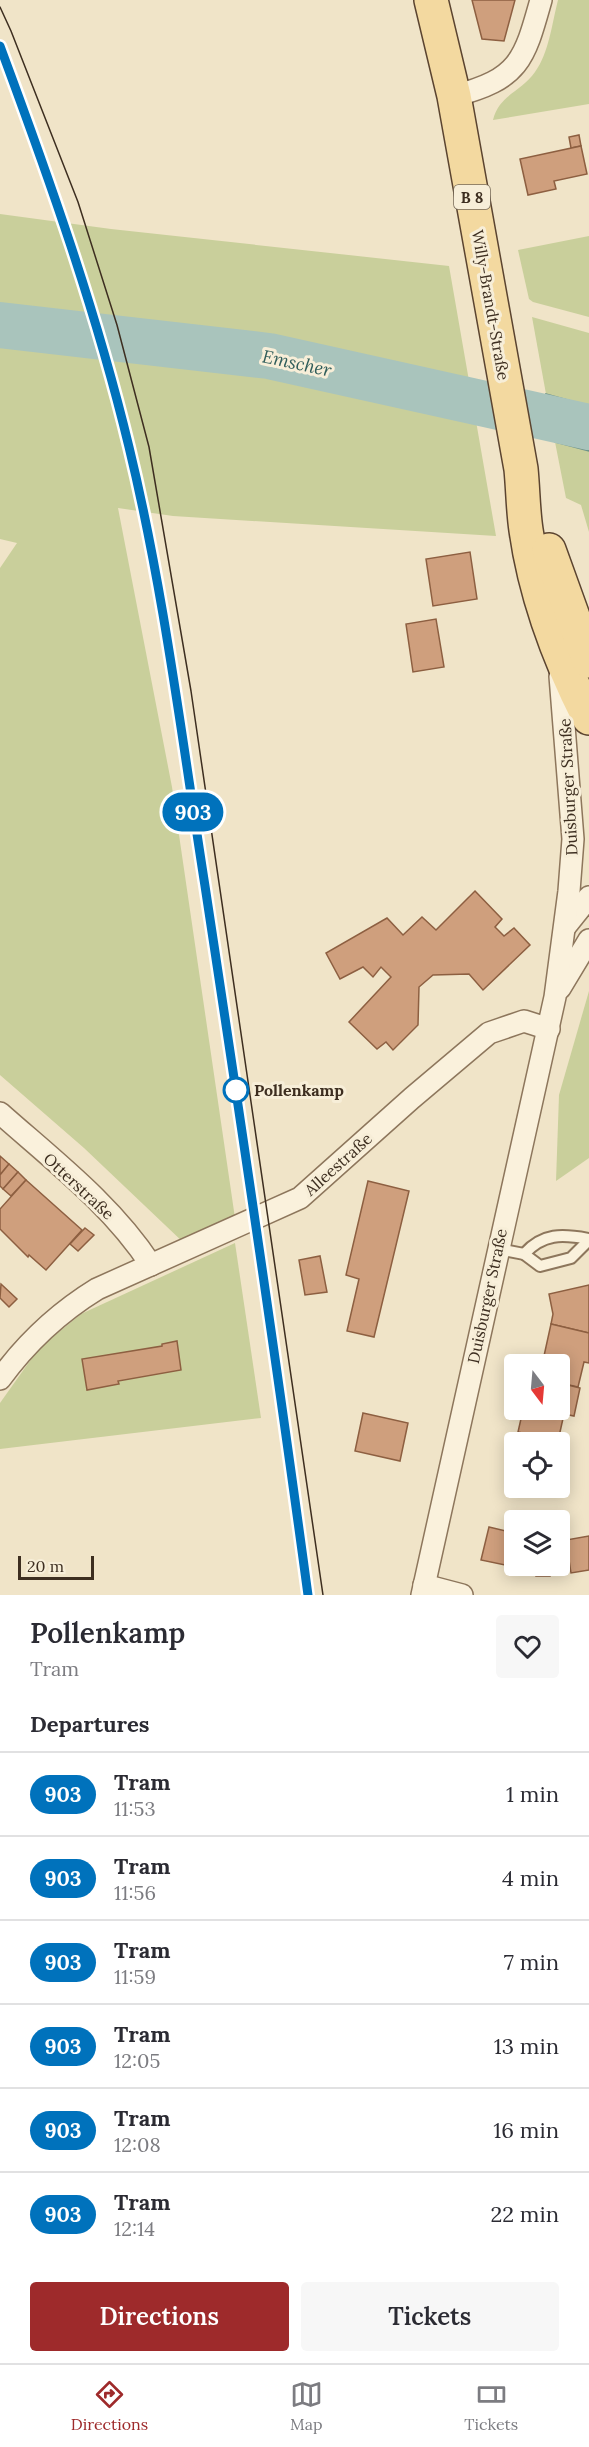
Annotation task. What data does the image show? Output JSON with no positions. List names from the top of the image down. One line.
{"streets":{"main road":["B 8","Willy-Brandt-Straße"],"street":["Duisburger Straße","Alleestraße","Otterstraße"]},"crossings":[["Willy-Brandt-Straße","Duisburger Straße"],["Duisburger Straße","Alleestraße"],["Alleestraße","Otterstraße"]],"water":["Emscher"],"places":["Pollenkamp"],"lines":["tram line 903"],"scale_bar":"20 m","north":"bottom","page":{"on_map":"903","scale":"20 m","heading":[["Pollenkamp","Tram"],"Departures"],"list":[{"mark":"903","name":"Tram","note":"11:53","value":"1 min"},{"mark":"903","name":"Tram","note":"11:56","value":"4 min"},{"mark":"903","name":"Tram","note":"11:59","value":"7 min"},{"mark":"903","name":"Tram","note":"12:05","value":"13 min"},{"mark":"903","name":"Tram","note":"12:08","value":"16 min"},{"mark":"903","name":"Tram","note":"12:14","value":"22 min"}],"buttons":["Directions","Tickets"],"tabs":["Directions","Map","Tickets"]}}
